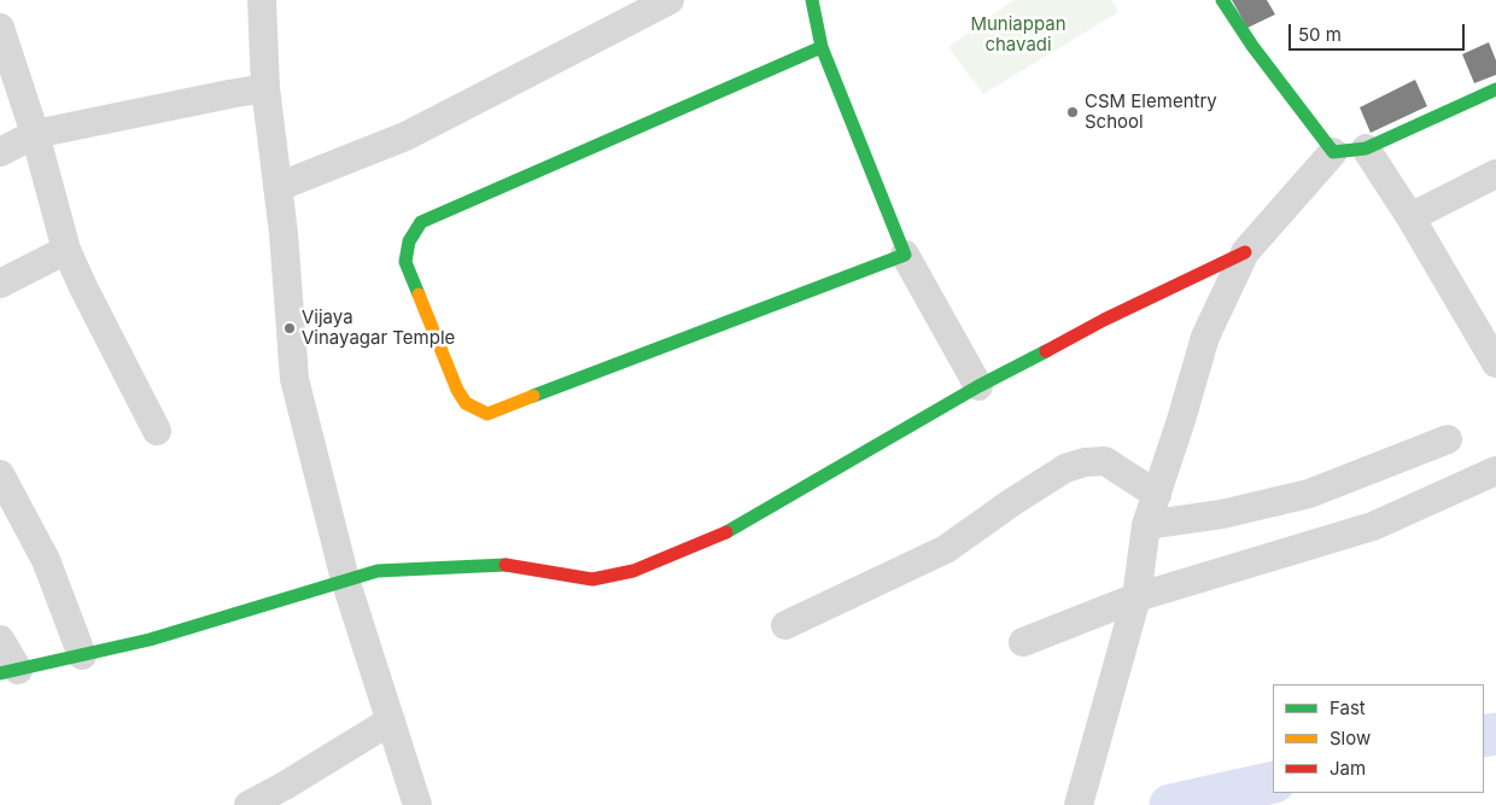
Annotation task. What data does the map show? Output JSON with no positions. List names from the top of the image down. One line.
{"parks":["Muniappan chavadi"],"places":["CSM Elementry School","Vijaya Vinayagar Temple"],"legend":["Fast","Slow","Jam"],"scale_bar":"50 m"}
